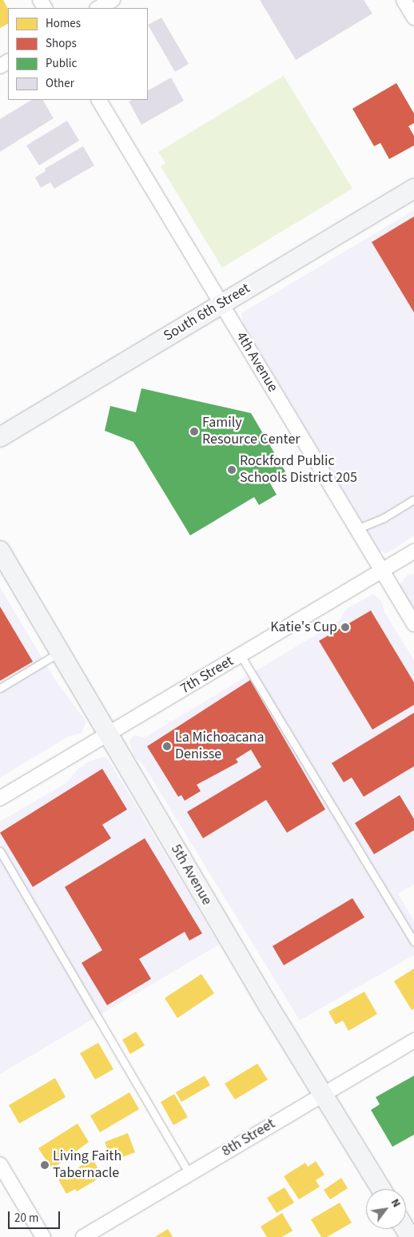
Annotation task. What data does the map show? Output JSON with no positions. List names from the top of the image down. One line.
{"streets":{"main road":["South 6th Street","5th Avenue"],"street":["4th Avenue","7th Street","8th Street"]},"crossings":[["South 6th Street","4th Avenue"],["4th Avenue","7th Street"],["7th Street","5th Avenue"],["5th Avenue","8th Street"]],"places":["Family Resource Center","Rockford Public Schools District 205","Katie's Cup","La Michoacana Denisse","Living Faith Tabernacle"],"legend":["Homes","Shops","Public","Other"],"scale_bar":"20 m","north":"top right"}
